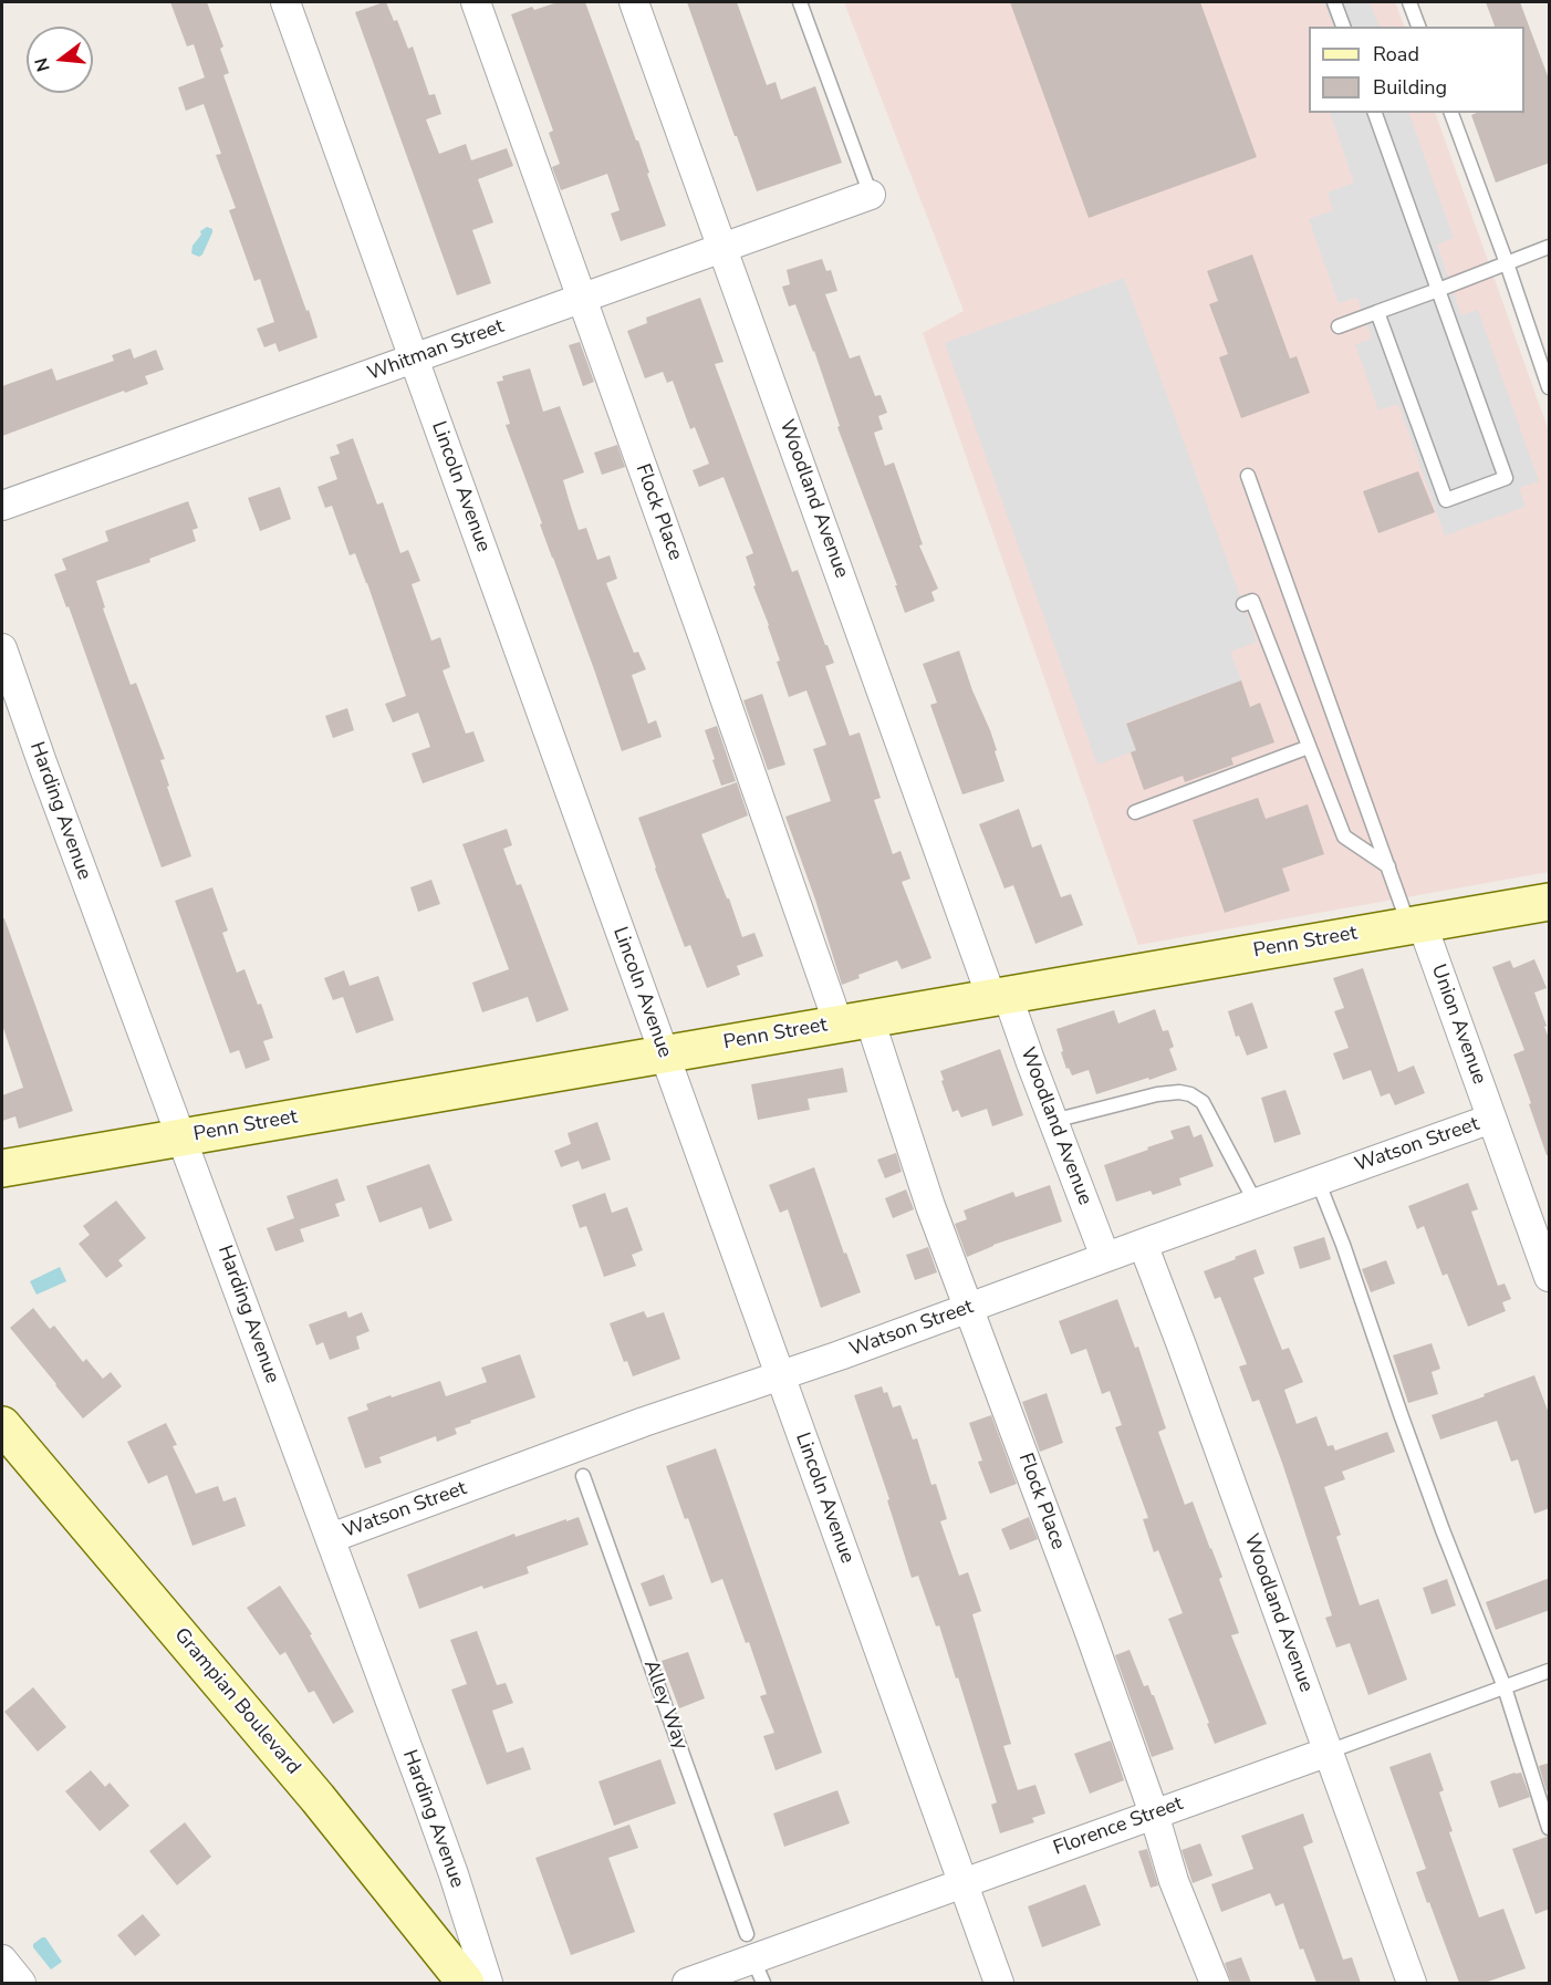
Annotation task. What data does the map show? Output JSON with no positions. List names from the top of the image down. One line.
{"streets":{"street":["Whitman Street","Lincoln Avenue","Woodland Avenue","Flock Place","Harding Avenue","Penn Street","Union Avenue","Watson Street","Grampian Boulevard","Florence Street"],"lane":["Alley Way"]},"crossings":[["Whitman Street","Lincoln Avenue"],["Whitman Street","Woodland Avenue"],["Whitman Street","Flock Place"],["Lincoln Avenue","Penn Street"],["Lincoln Avenue","Watson Street"],["Lincoln Avenue","Florence Street"],["Woodland Avenue","Penn Street"],["Woodland Avenue","Watson Street"],["Woodland Avenue","Florence Street"],["Flock Place","Penn Street"],["Flock Place","Watson Street"],["Flock Place","Florence Street"],["Harding Avenue","Penn Street"],["Harding Avenue","Watson Street"],["Penn Street","Union Avenue"],["Union Avenue","Watson Street"],["Alley Way","Florence Street"]],"legend":["Road","Building"],"north":"left"}
